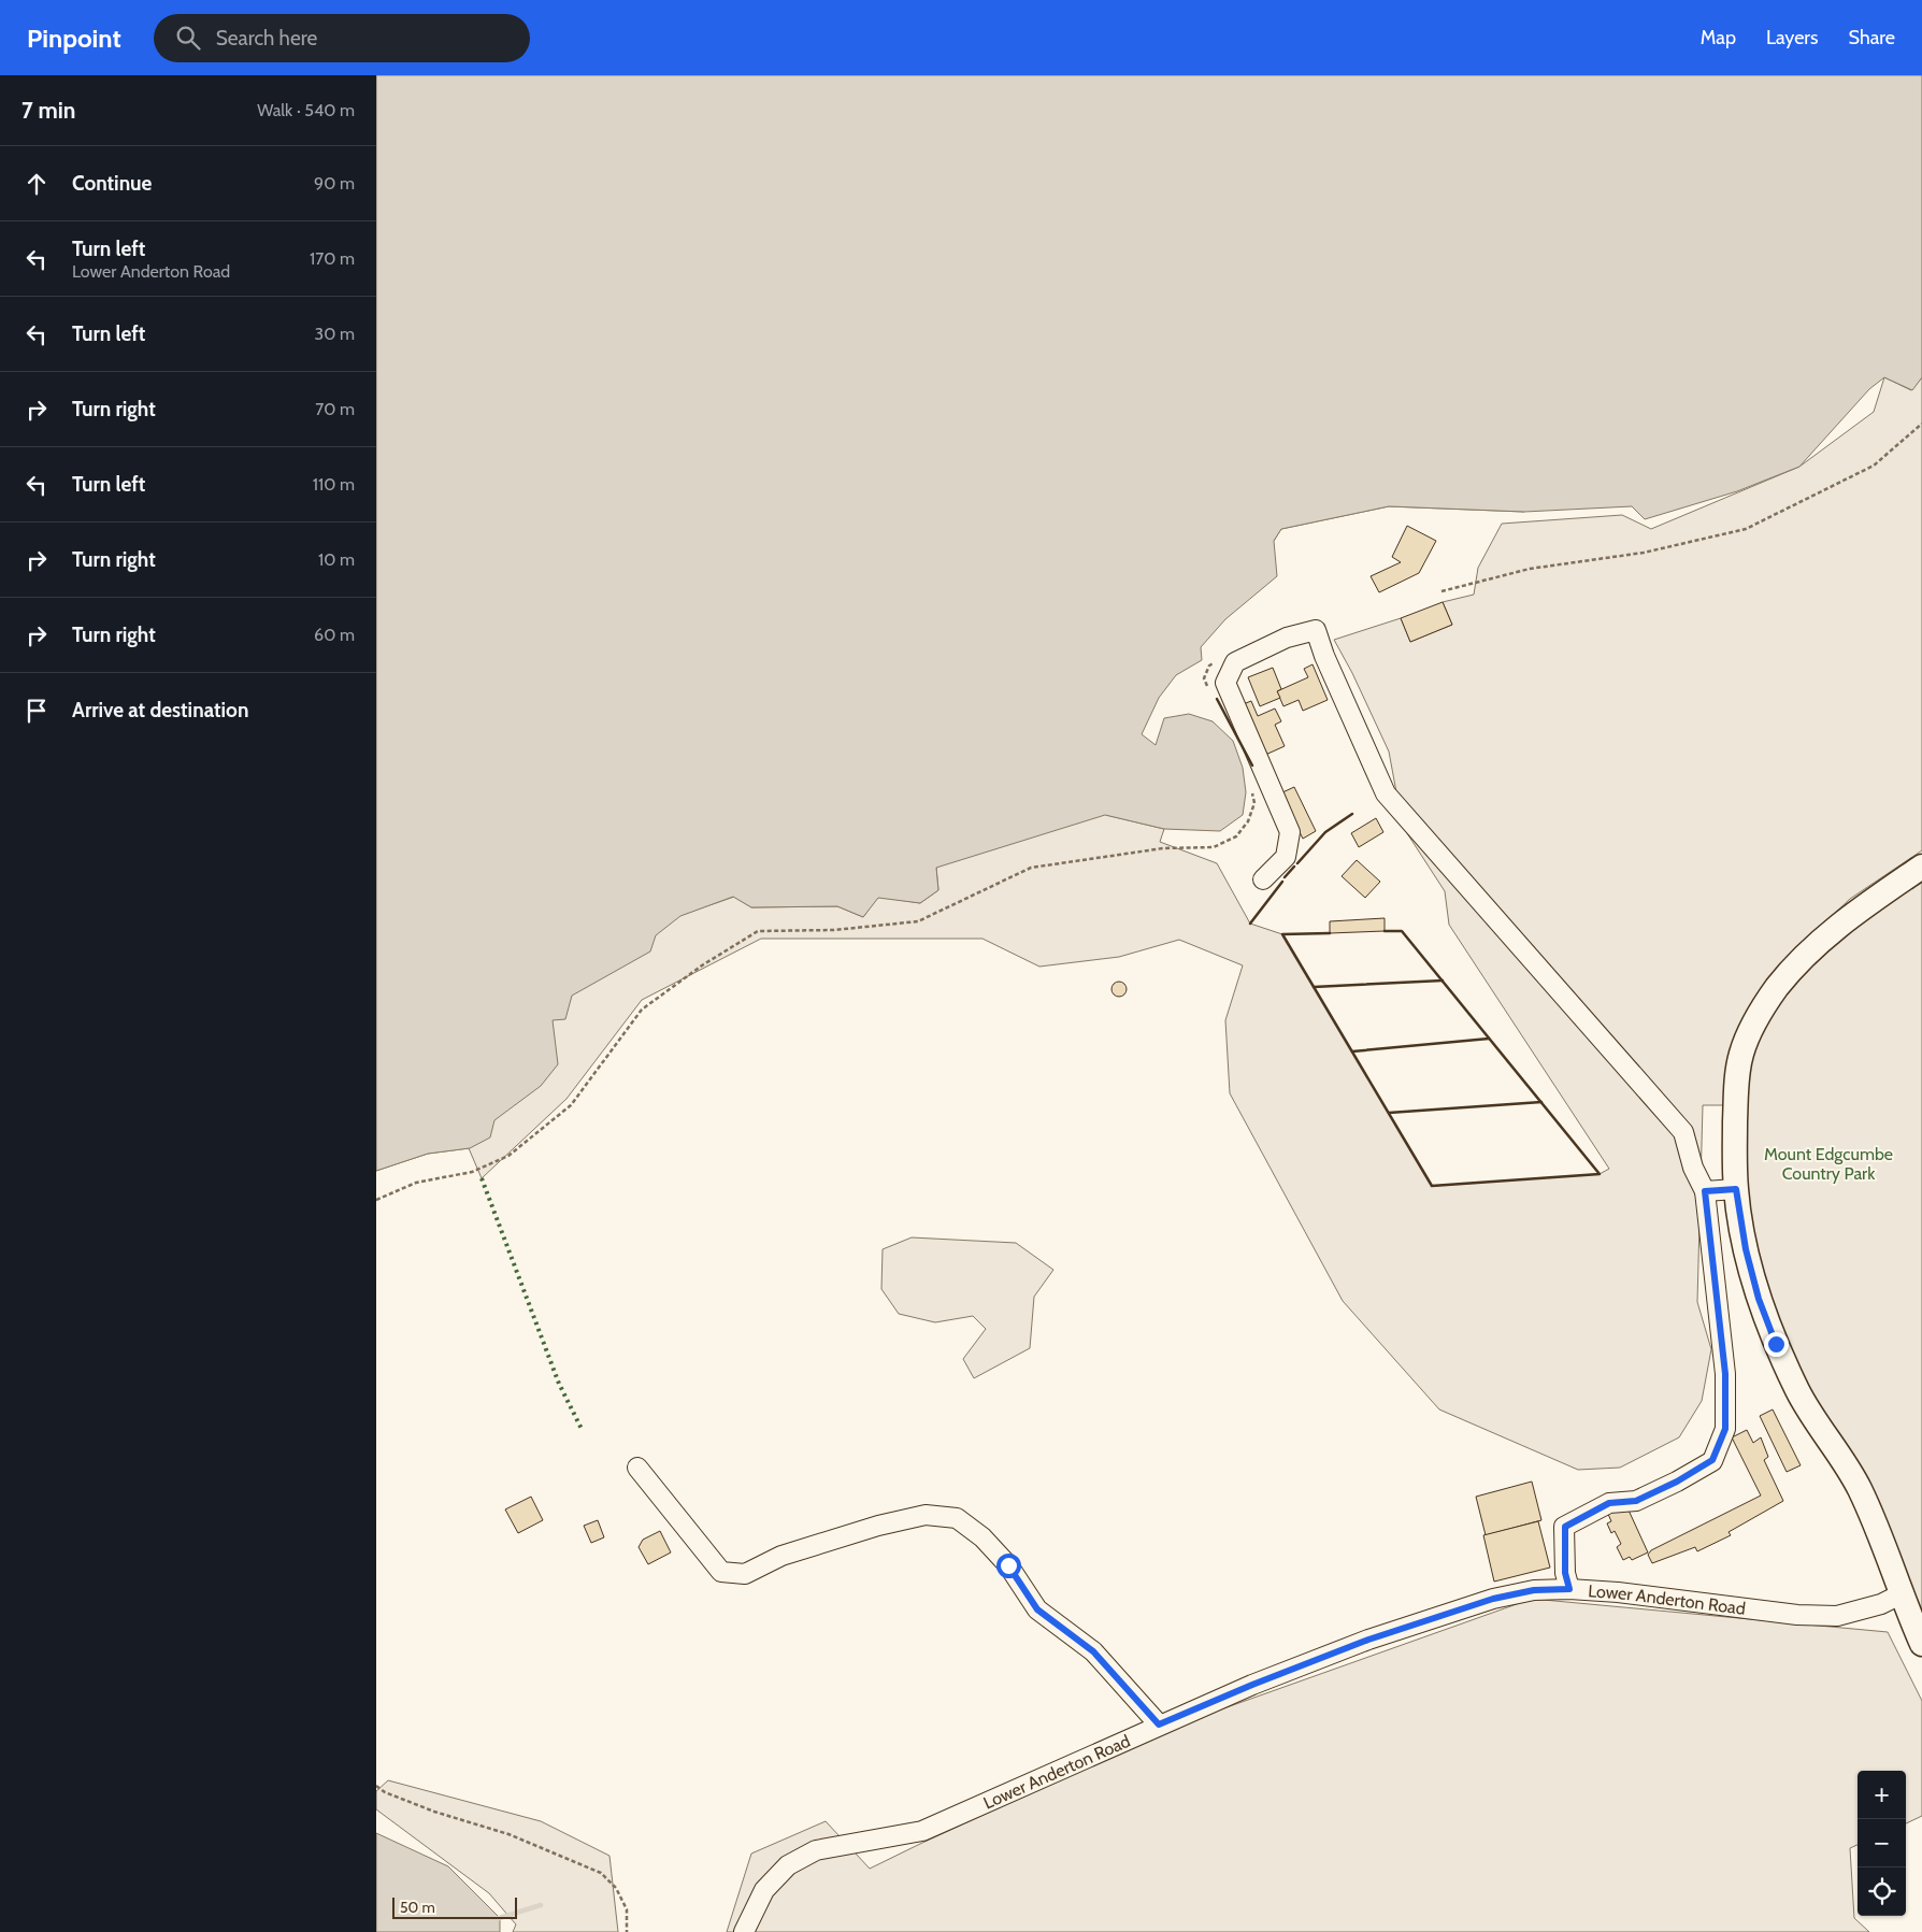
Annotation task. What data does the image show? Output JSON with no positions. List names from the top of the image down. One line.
{"streets":{"street":["Lower Anderton Road"]},"parks":["Mount Edgcumbe Country Park"],"scale_bar":"50 m","page":{"header":"Pinpoint","search":"Search here","nav":["Map","Layers","Share"],"heading":["7 min","Walk · 540 m"],"list":[["Continue","90 m"],["Turn left","Lower Anderton Road","170 m"],["Turn left","30 m"],["Turn right","70 m"],["Turn left","110 m"],["Turn right","10 m"],["Turn right","60 m"],"Arrive at destination"],"map_buttons":["+","−"],"scale":"50 m"}}
